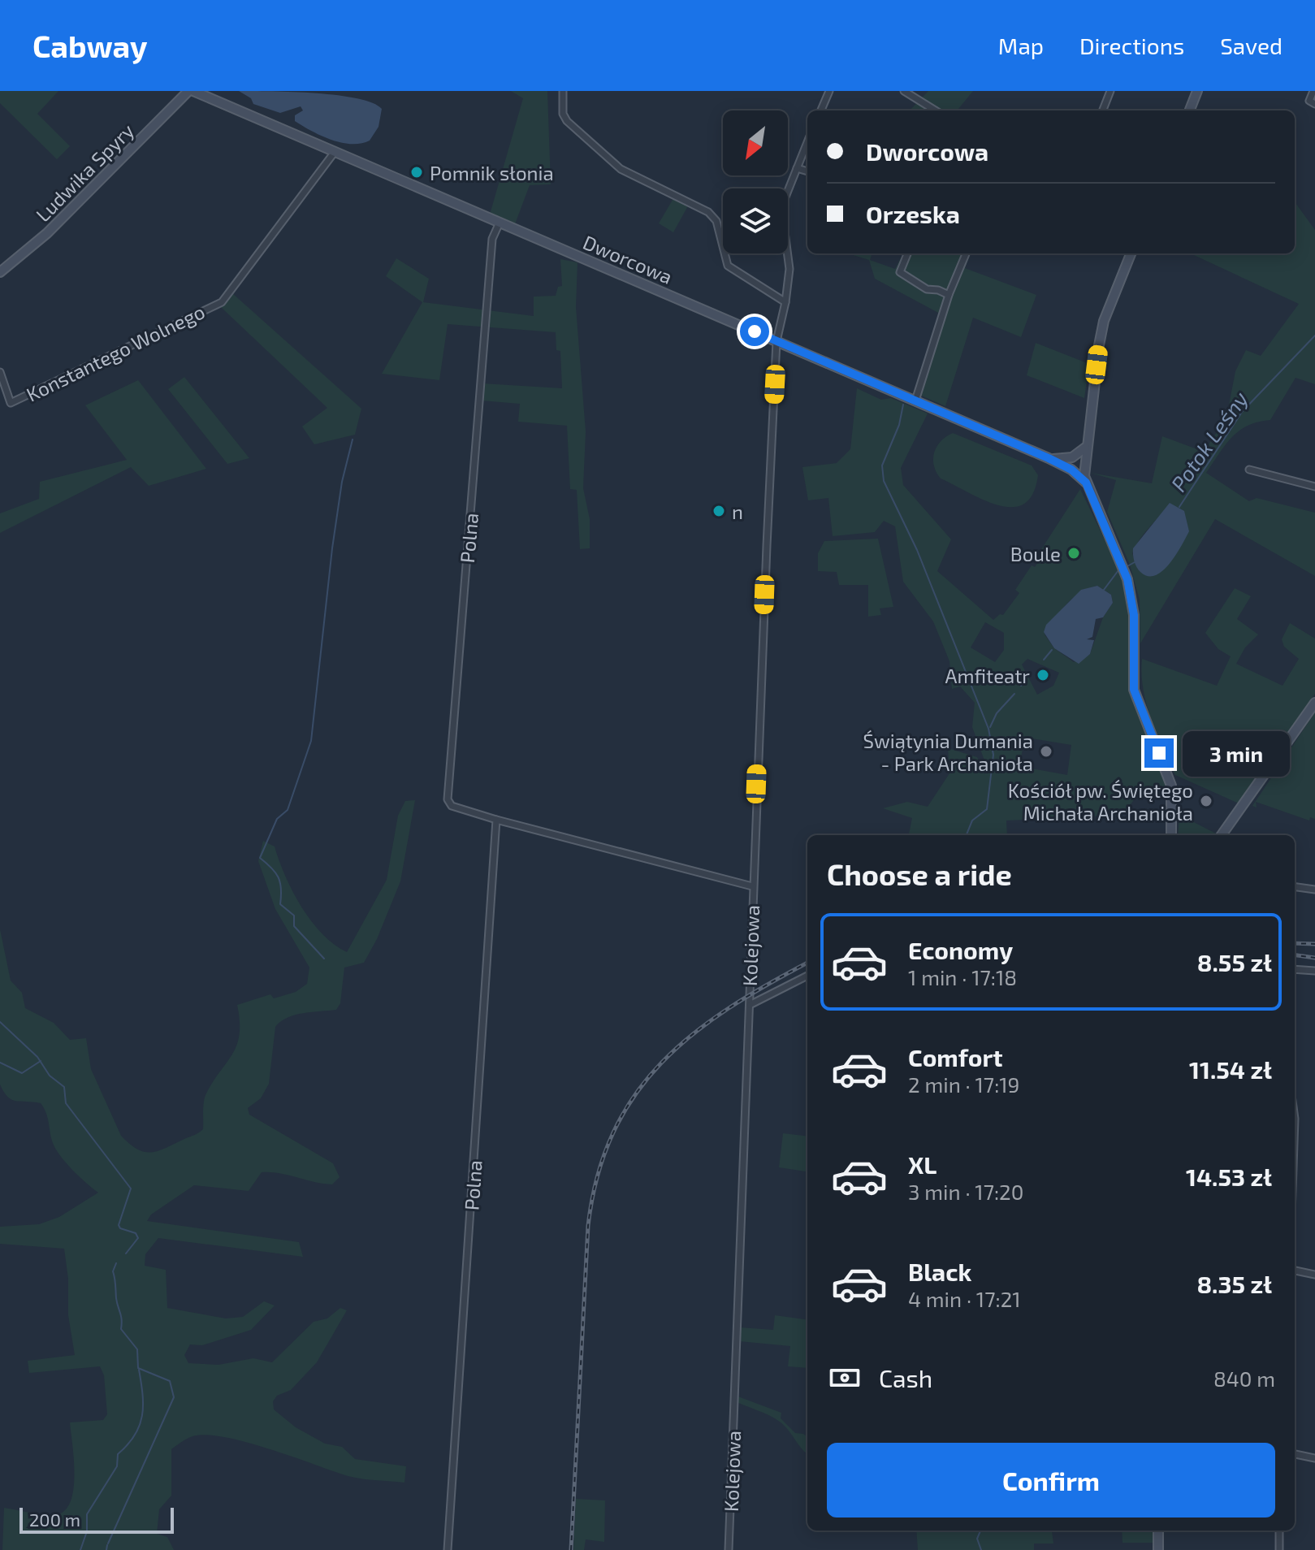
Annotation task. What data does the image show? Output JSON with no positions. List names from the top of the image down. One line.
{"streets":{"street":["Ludwika Spyry","Dworcowa","Konstantego Wolnego","Polna","Kolejowa"]},"crossings":[["Dworcowa","Konstantego Wolnego"],["Dworcowa","Polna"],["Dworcowa","Kolejowa"],["Polna","Kolejowa"]],"water":["Potok Leśny"],"places":["Pomnik słonia","n","Boule","Amfiteatr","Świątynia Dumania - Park Archanioła","Kościół pw. Świętego Michała Archanioła"],"scale_bar":"200 m","north":"bottom left","page":{"header":"Cabway","nav":["Map","Directions","Saved"],"banner":["Dworcowa","Orzeska"],"bubble":"3 min","heading":"Choose a ride","list":[{"name":"Economy","note":"1 min · 17:18","value":"8.55 zł"},{"name":"Comfort","note":"2 min · 17:19","value":"11.54 zł"},{"name":"XL","note":"3 min · 17:20","value":"14.53 zł"},{"name":"Black","note":"4 min · 17:21","value":"8.35 zł"}],"pay":["Cash","840 m"],"buttons":"Confirm","scale":"200 m"}}
